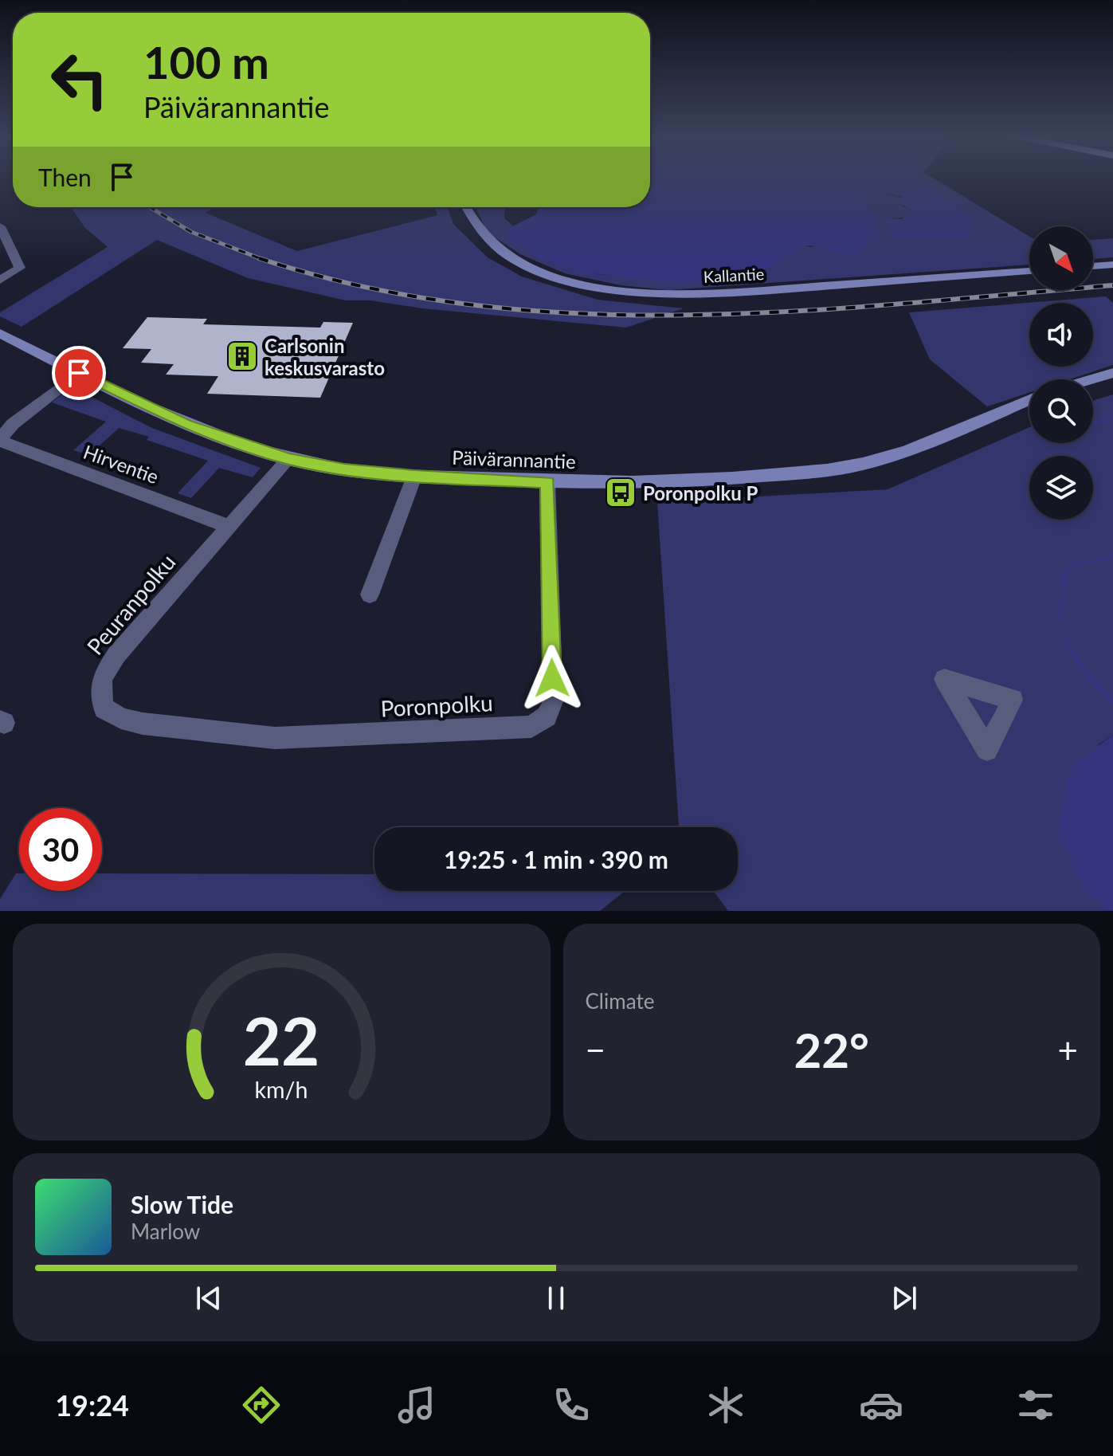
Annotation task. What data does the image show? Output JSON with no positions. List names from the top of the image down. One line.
{"streets":{"street":["Kallantie","Päivärannantie","Hirventie","Peuranpolku","Poronpolku"]},"crossings":[["Päivärannantie","Peuranpolku"],["Päivärannantie","Poronpolku"],["Hirventie","Peuranpolku"],["Peuranpolku","Poronpolku"]],"places":{"building":["Carlsonin keskusvarasto"],"bus stop":["Poronpolku P"]},"north":"bottom right","page":{"turn":["100 m","Päivärannantie"],"then":"Then","limit":"30","trip":"19:25 · 1 min · 390 m","tile":"Climate","heat":["−","22°","+"],"song":["Slow Tide","Marlow"],"tabs":"19:24","gauge":["22","km/h"]}}
